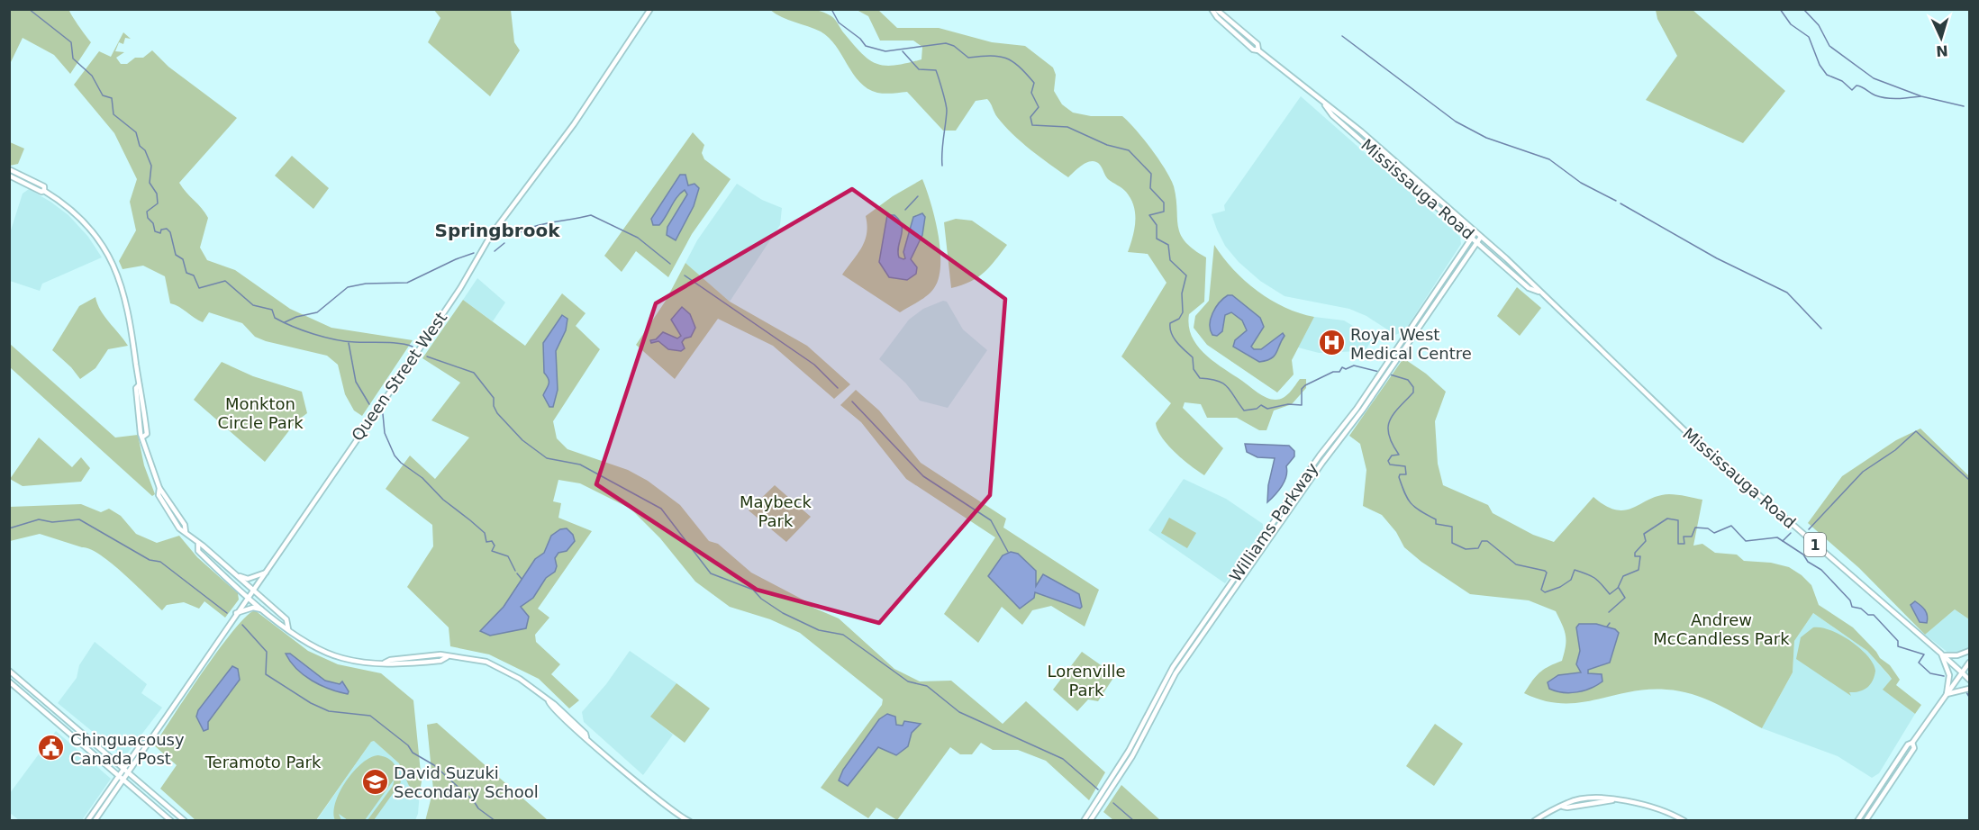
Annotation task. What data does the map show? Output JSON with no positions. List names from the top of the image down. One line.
{"streets":{"main road":["Mississauga Road","Queen Street West","Williams Parkway","1"]},"crossings":[["Mississauga Road","Williams Parkway"]],"districts":["Springbrook"],"parks":["Monkton Circle Park","Maybeck Park","Andrew McCandless Park","Lorenville Park","Teramoto Park"],"places":{"hospital":["Royal West Medical Centre"],"public building":["Chinguacousy Canada Post"],"school or university":["David Suzuki Secondary School"]},"north":"bottom"}
